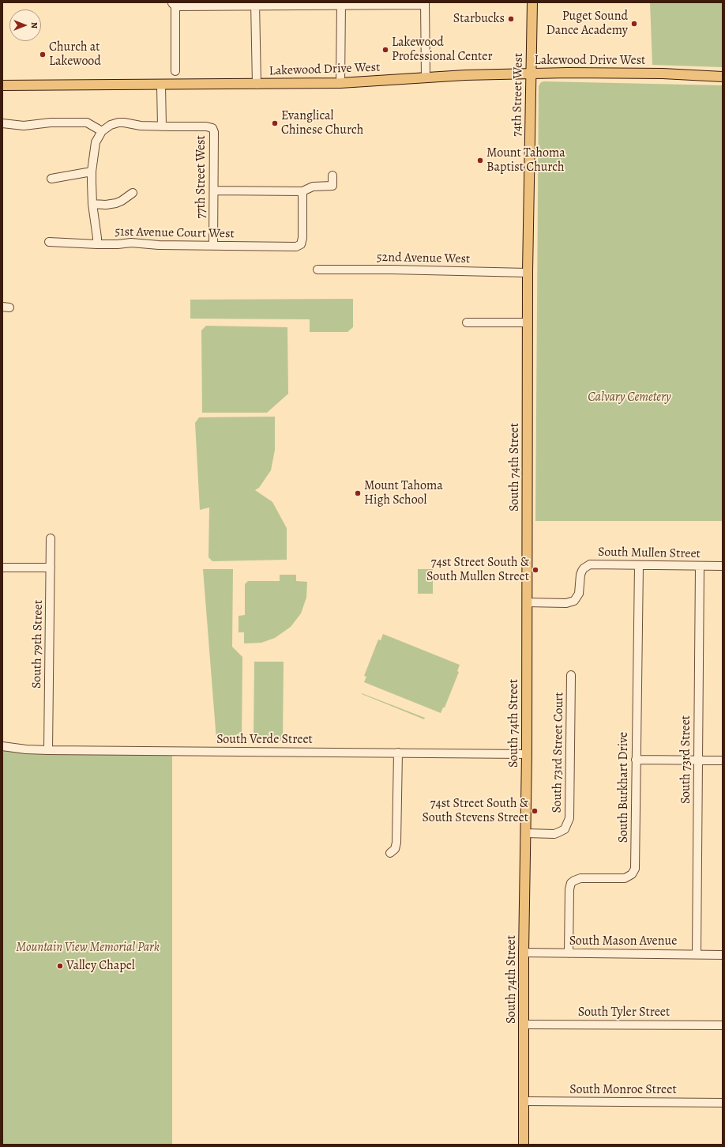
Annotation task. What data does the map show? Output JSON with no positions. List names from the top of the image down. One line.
{"streets":{"main road":["Lakewood Drive West","74th Street West","South 74th Street"],"street":["77th Street West","51st Avenue Court West","52nd Avenue West","South Mullen Street","South 79th Street","South Verde Street","South 73rd Street Court","South 73rd Street","South Burkhart Drive","South Mason Avenue","South Tyler Street","South Monroe Street"]},"crossings":[["Lakewood Drive West","74th Street West"],["74th Street West","52nd Avenue West"],["74th Street West","South 74th Street"],["77th Street West","51st Avenue Court West"],["South 74th Street","South Mullen Street"],["South 74th Street","South Verde Street"],["South 74th Street","South 73rd Street Court"],["South 74th Street","South Mason Avenue"],["South 74th Street","South Tyler Street"],["South 74th Street","South Monroe Street"],["South Mullen Street","South 73rd Street"],["South Mullen Street","South Burkhart Drive"],["South 79th Street","South Verde Street"],["South 73rd Street","South Mason Avenue"],["South Burkhart Drive","South Mason Avenue"]],"parks":["Calvary Cemetery","Mountain View Memorial Park"],"places":["Starbucks","Puget Sound Dance Academy","Lakewood Professional Center","Church at Lakewood","Evanglical Chinese Church","Mount Tahoma Baptist Church","Mount Tahoma High School","74st Street South & South Mullen Street","74st Street South & South Stevens Street","Valley Chapel"],"north":"right"}
